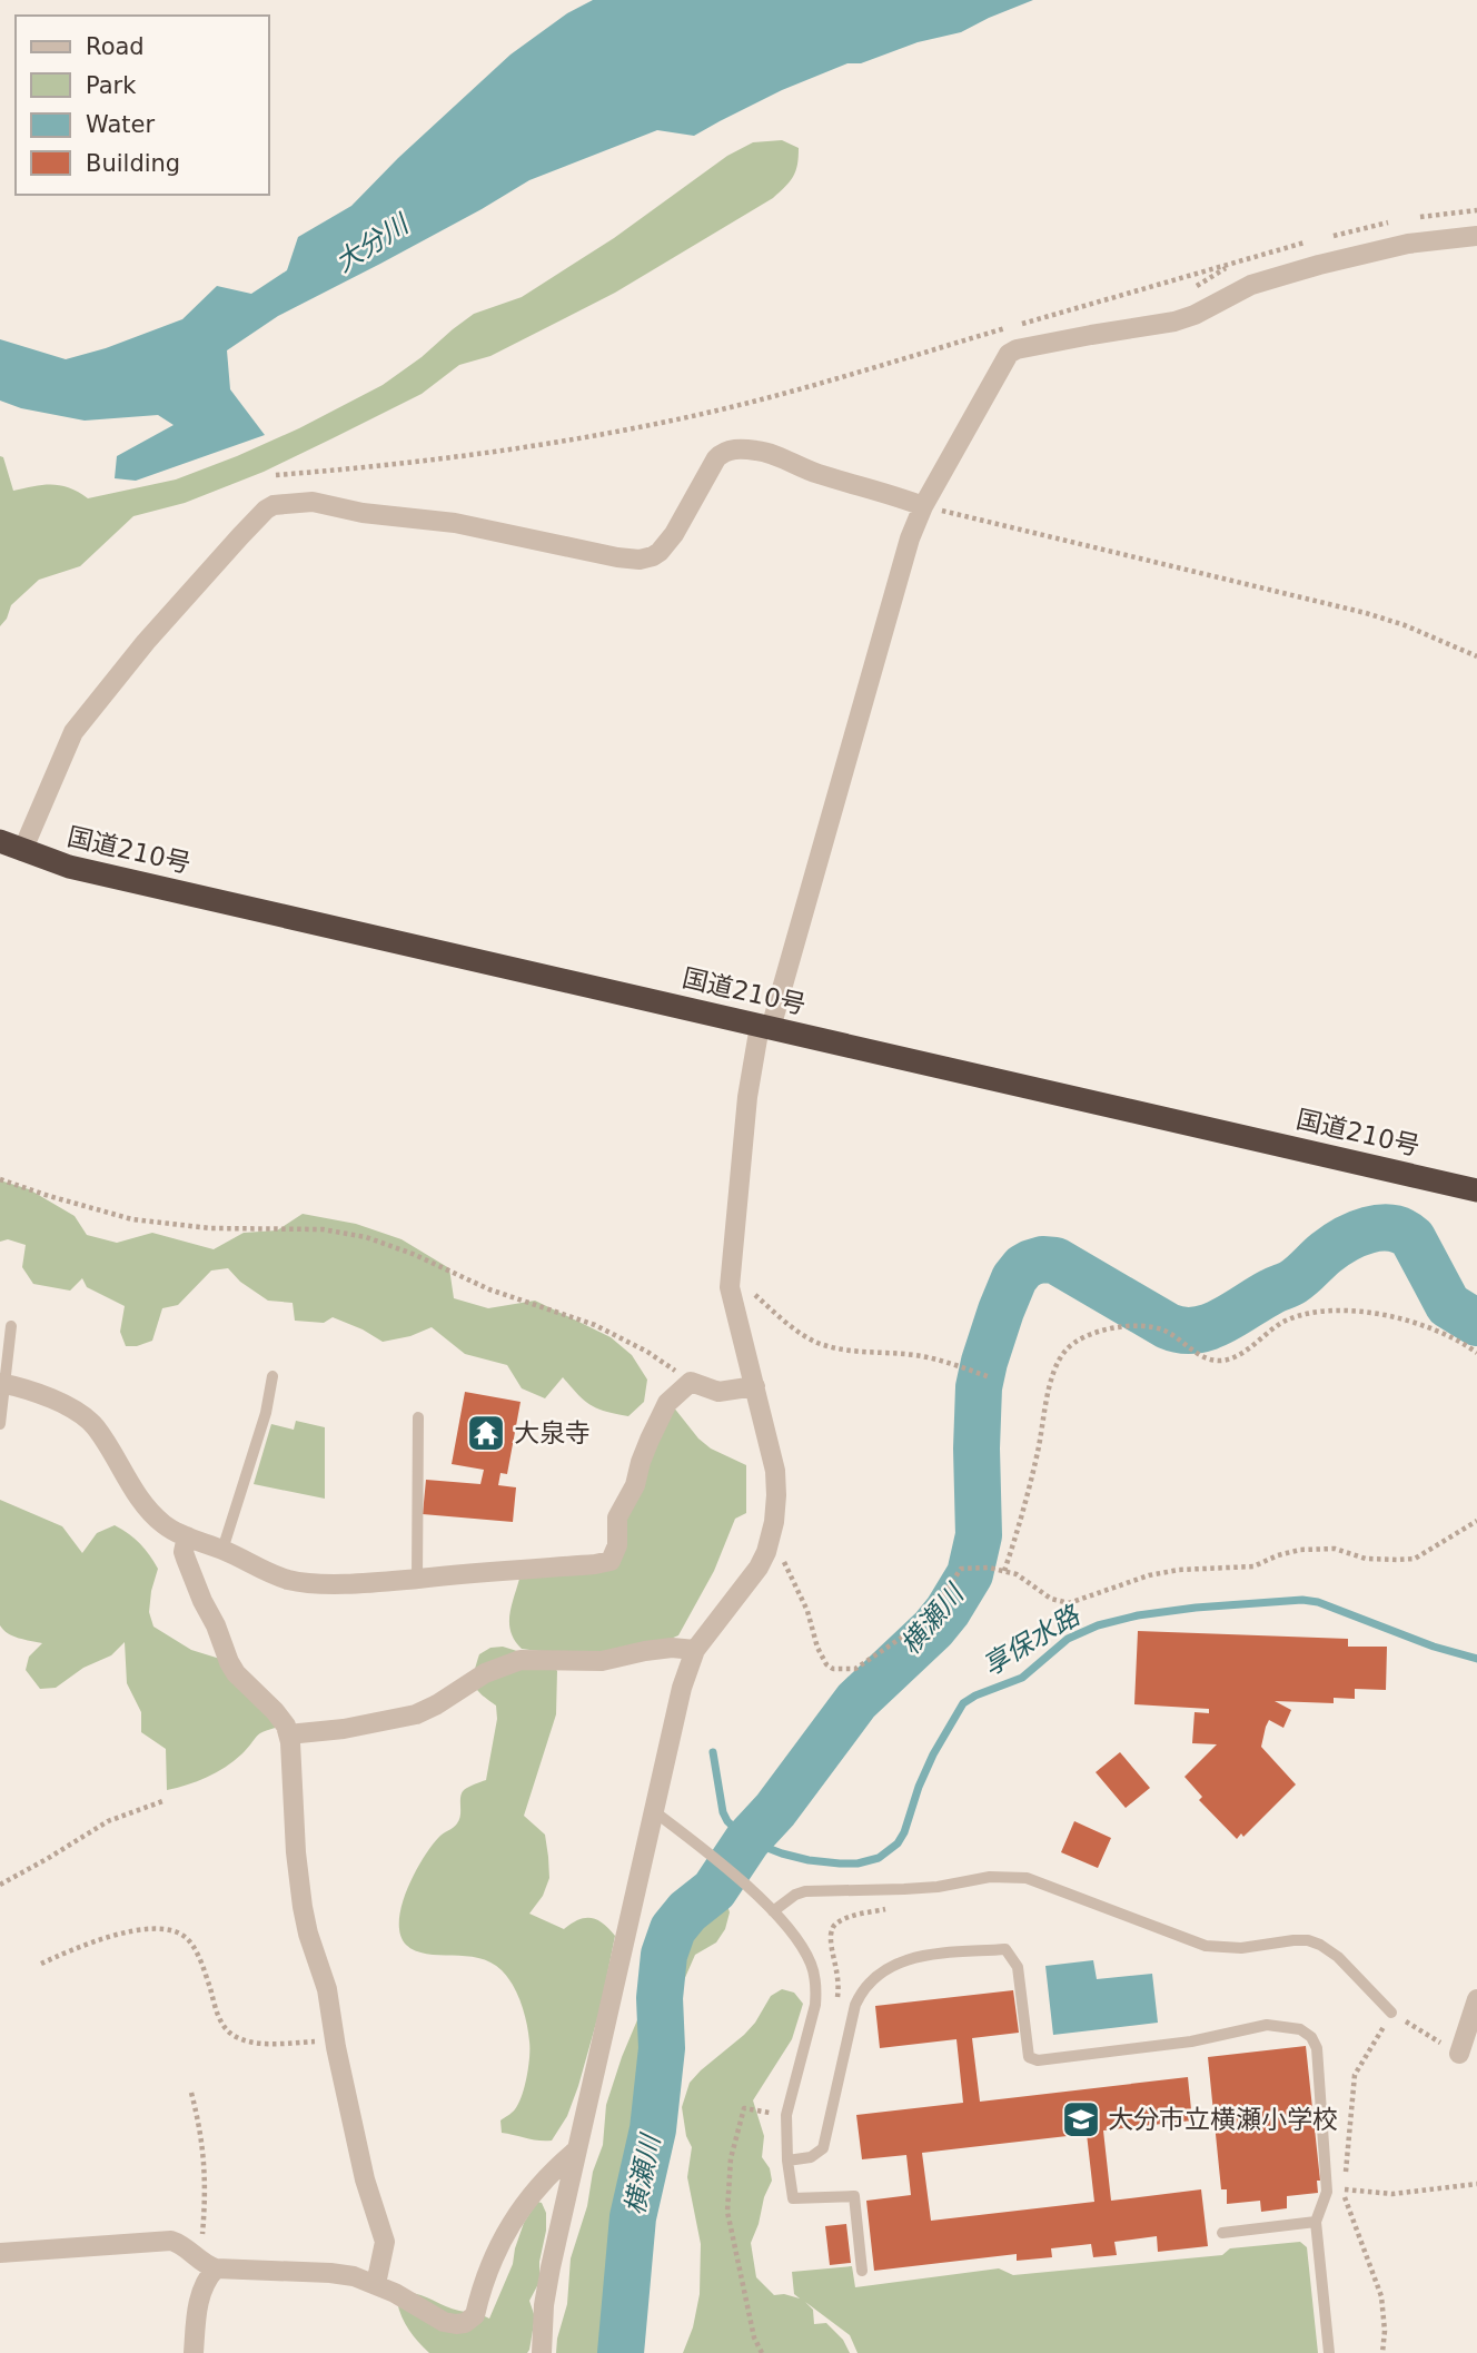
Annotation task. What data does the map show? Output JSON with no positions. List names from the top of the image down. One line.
{"streets":{"highway":["国道210号"]},"water":["大分川","横瀬川","享保水路"],"places":{"temple":["大泉寺"],"school or university":["大分市立横瀬小学校"]},"legend":["Road","Park","Water","Building"]}
